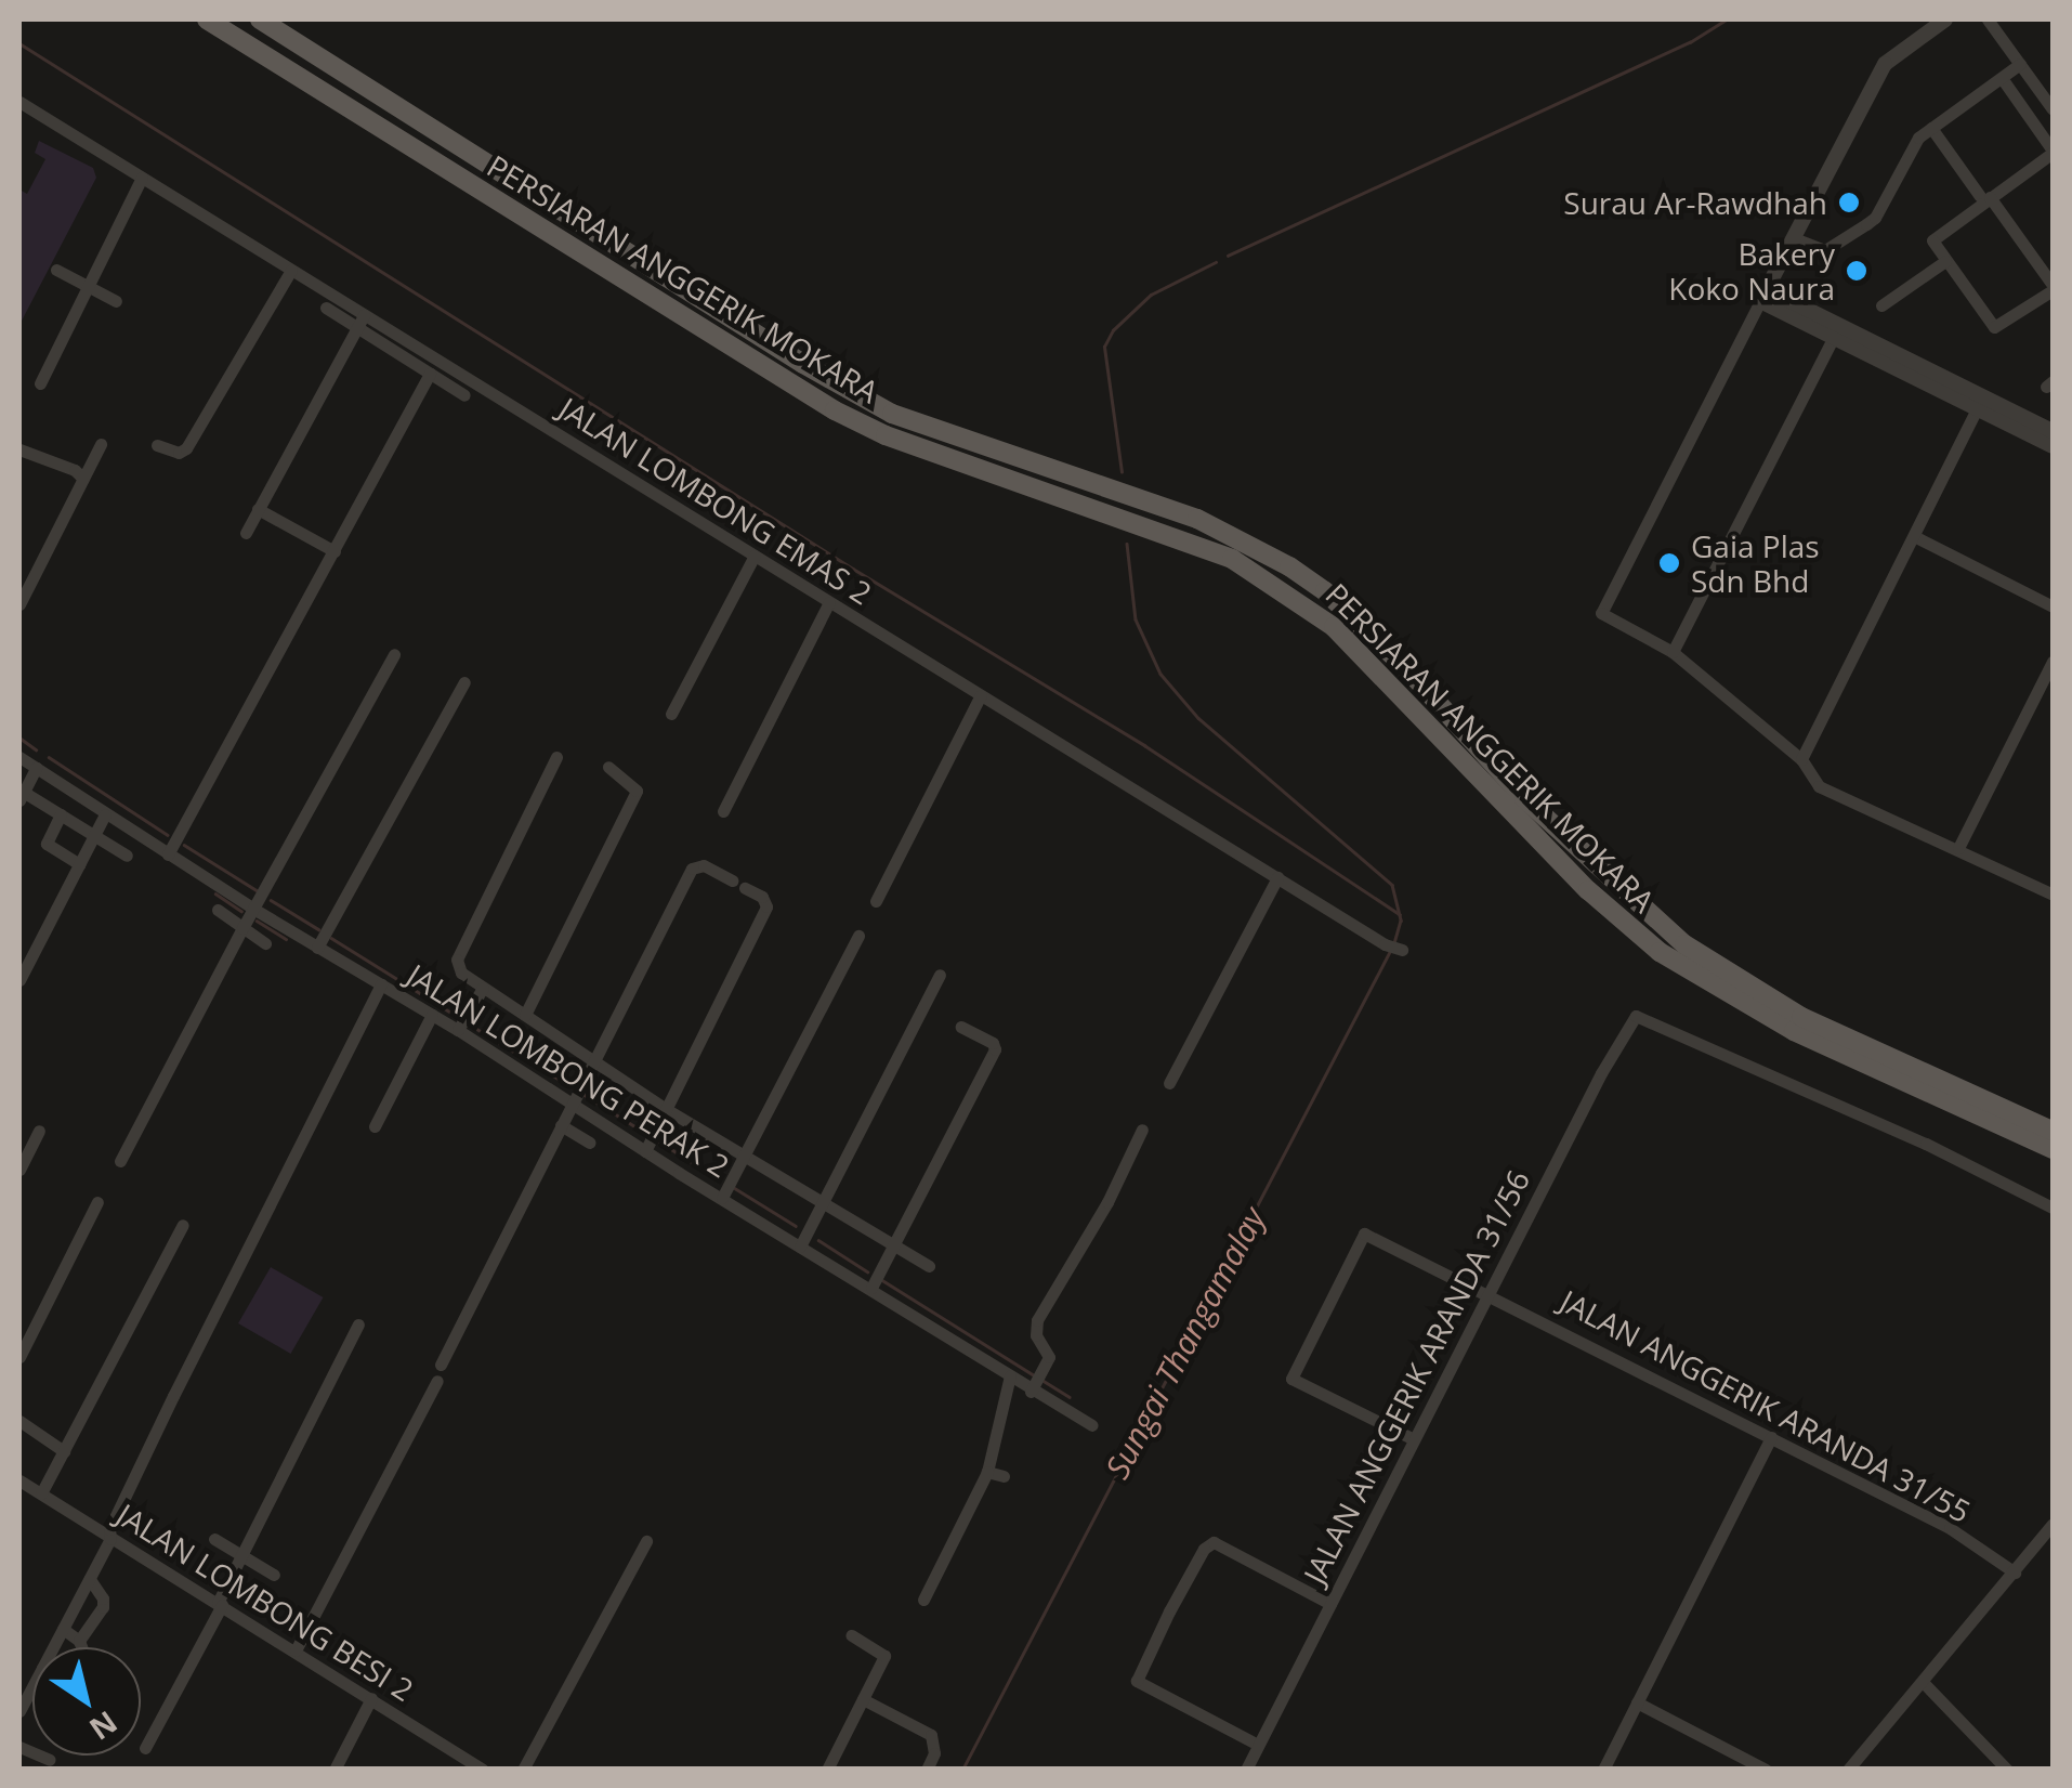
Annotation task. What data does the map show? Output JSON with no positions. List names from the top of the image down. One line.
{"streets":{"main road":["PERSIARAN ANGGERIK MOKARA"],"street":["JALAN LOMBONG EMAS 2","JALAN LOMBONG PERAK 2","JALAN ANGGERIK ARANDA 31/56","JALAN ANGGERIK ARANDA 31/55","JALAN LOMBONG BESI 2"]},"crossings":[["JALAN ANGGERIK ARANDA 31/56","JALAN ANGGERIK ARANDA 31/55"]],"water":["Sungai Thangamalay"],"places":["Surau Ar-Rawdhah","Bakery Koko Naura","Gaia Plas Sdn Bhd"],"north":"bottom right"}
